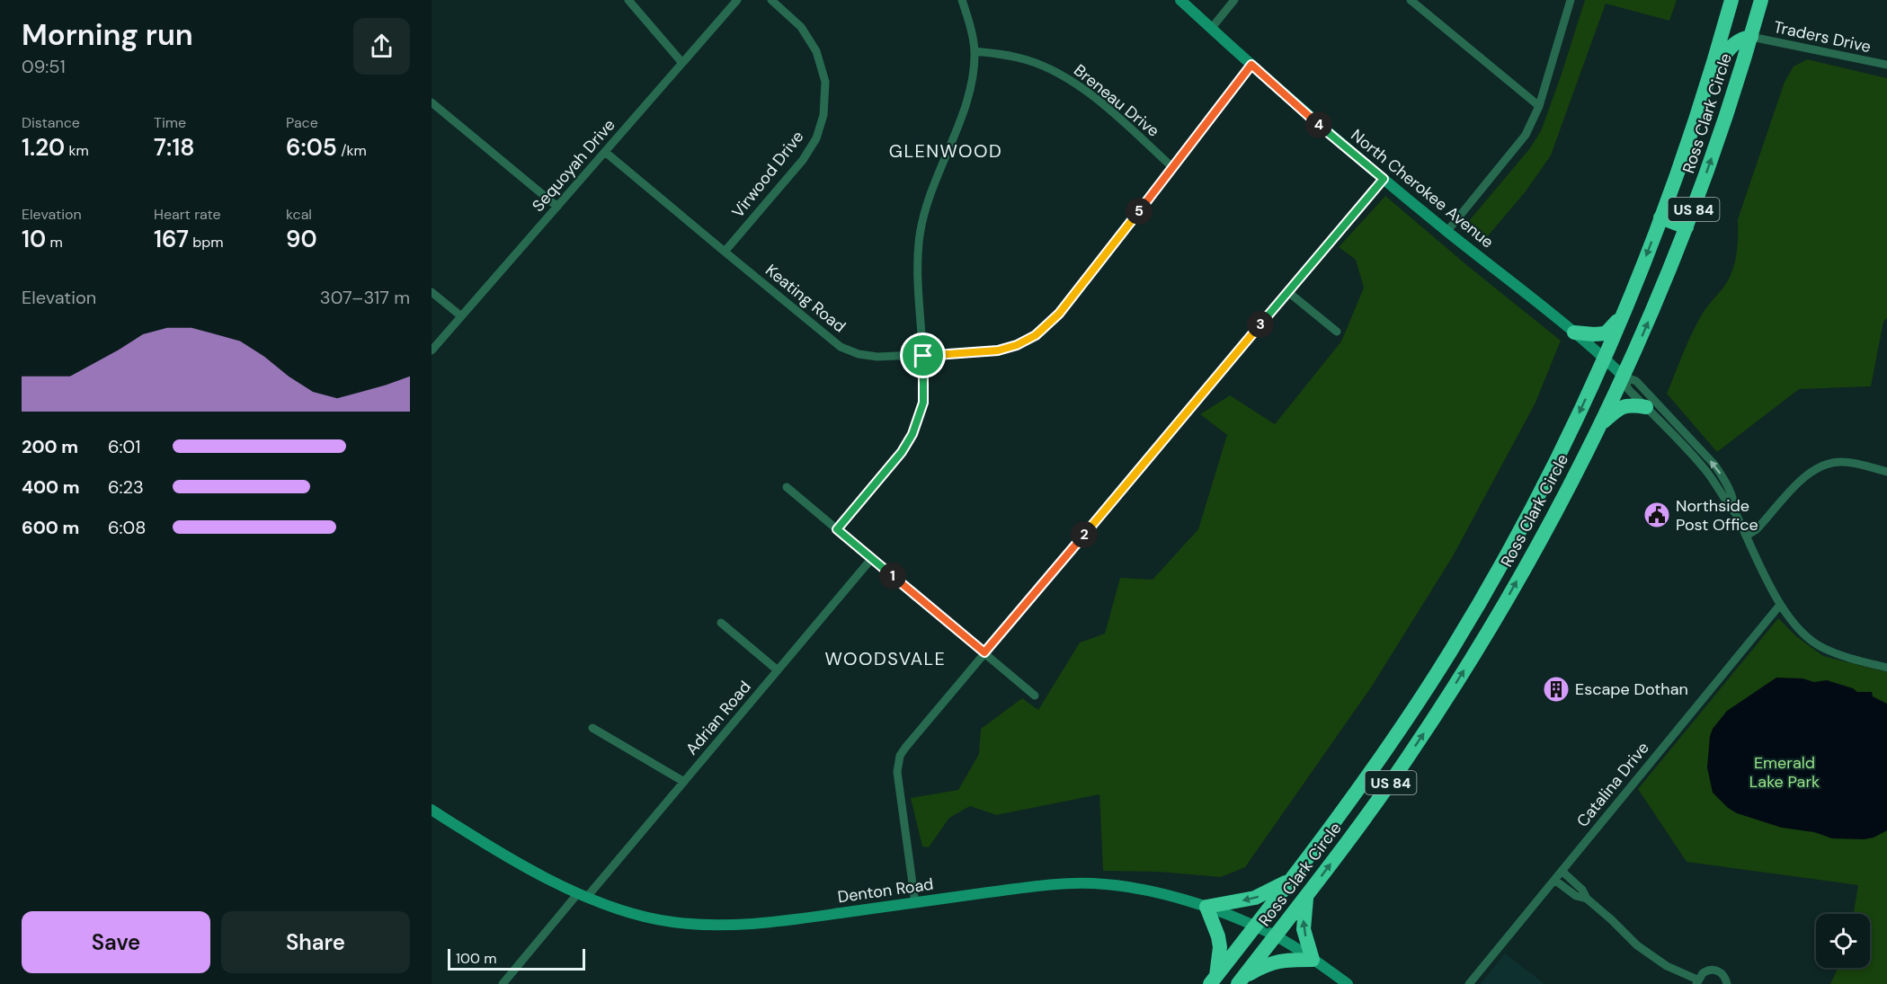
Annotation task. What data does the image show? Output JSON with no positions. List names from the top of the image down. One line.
{"streets":{"highway":["Ross Clark Circle","US 84"],"street":["Traders Drive","Breneau Drive","Sequoyah Drive","Virwood Drive","North Cherokee Avenue","Keating Road","Adrian Road","Catalina Drive","Denton Road"]},"crossings":[["Traders Drive","Ross Clark Circle"],["Breneau Drive","Keating Road"],["Ross Clark Circle","North Cherokee Avenue"],["Ross Clark Circle","Denton Road"],["Sequoyah Drive","Keating Road"],["Virwood Drive","Keating Road"],["North Cherokee Avenue","Keating Road"],["North Cherokee Avenue","Catalina Drive"],["Adrian Road","Denton Road"]],"districts":["GLENWOOD","WOODSVALE"],"parks":["Emerald Lake Park"],"places":{"public building":["Northside Post Office"],"building":["Escape Dothan"]},"scale_bar":"100 m","page":{"heading":["Morning run","09:51"],"stats":[["Distance","1.20 km"],["Time","7:18"],["Pace","6:05 /km"],["Elevation","10 m"],["Heart rate","167 bpm"],["kcal","90"]],"pins":["4","5","3","2","1"],"chart":["Elevation","307–317 m"],"list":[{"name":"200 m","note":"6:01"},{"name":"400 m","note":"6:23"},{"name":"600 m","note":"6:08"}],"buttons":["Save","Share"],"scale":"100 m"}}
